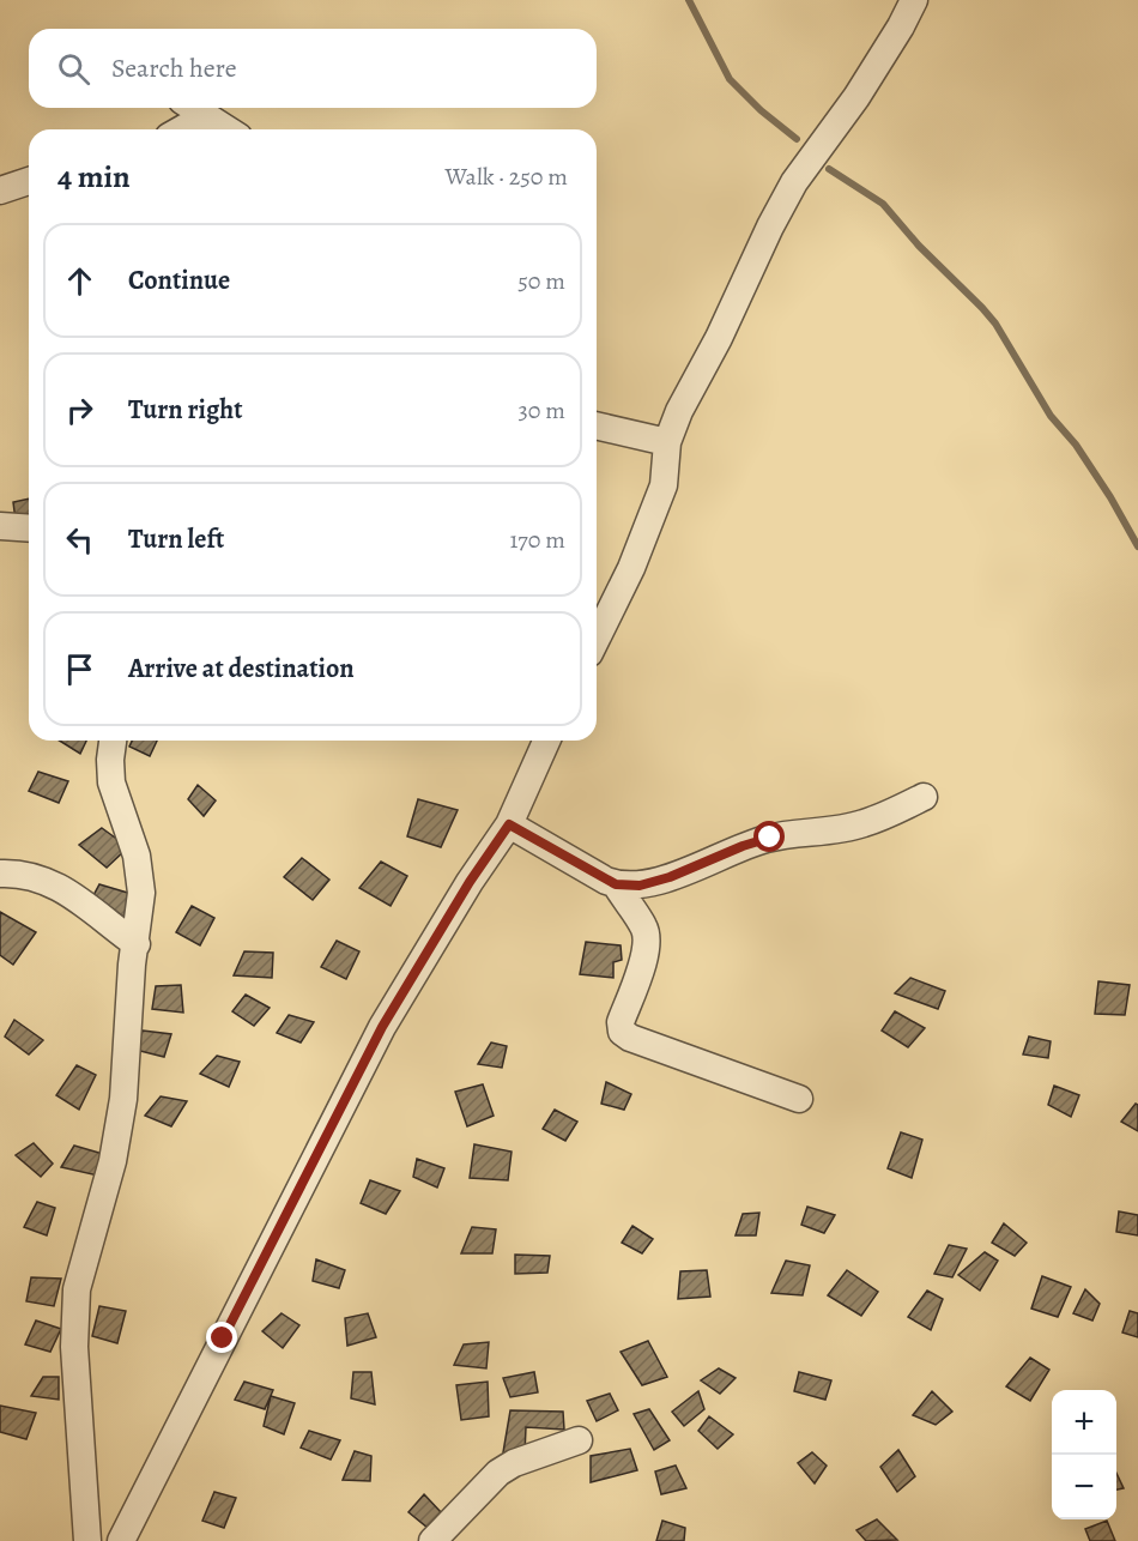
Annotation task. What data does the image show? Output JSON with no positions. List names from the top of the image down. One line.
{"page":{"search":"Search here","heading":["4 min","Walk · 250 m"],"list":[["Continue","50 m"],["Turn right","30 m"],["Turn left","170 m"],"Arrive at destination"],"map_buttons":["+","−"]}}
